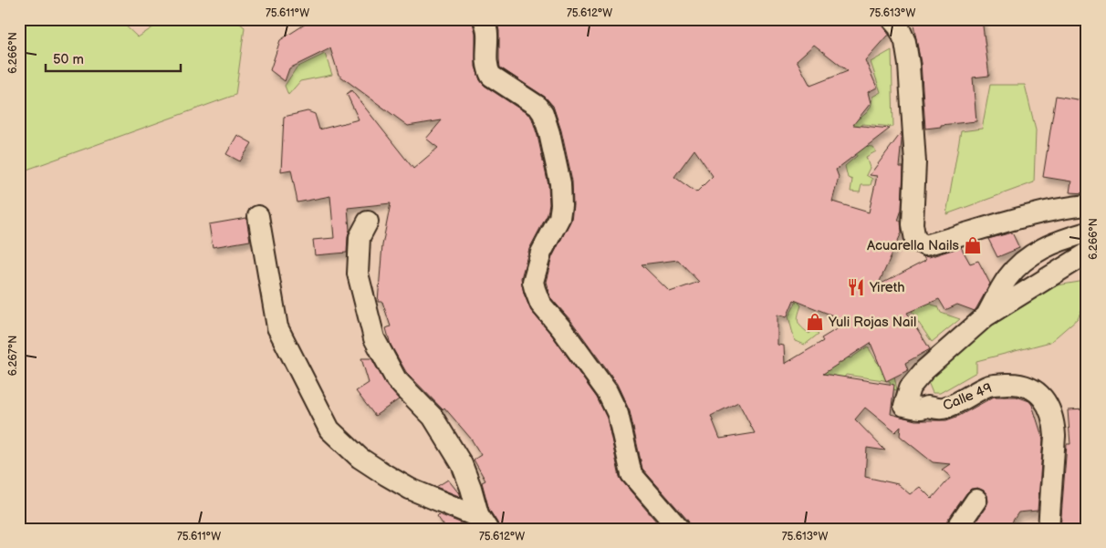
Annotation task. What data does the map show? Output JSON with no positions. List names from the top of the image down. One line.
{"streets":{"street":["Calle 49"]},"places":{"shop":["Acuarella Nails","Yuli Rojas Nail"],"restaurant":["Yireth"]},"scale_bar":"50 m","coordinates":["75.611°W","75.612°W","75.613°W","6.266°N","6.267°N"]}
